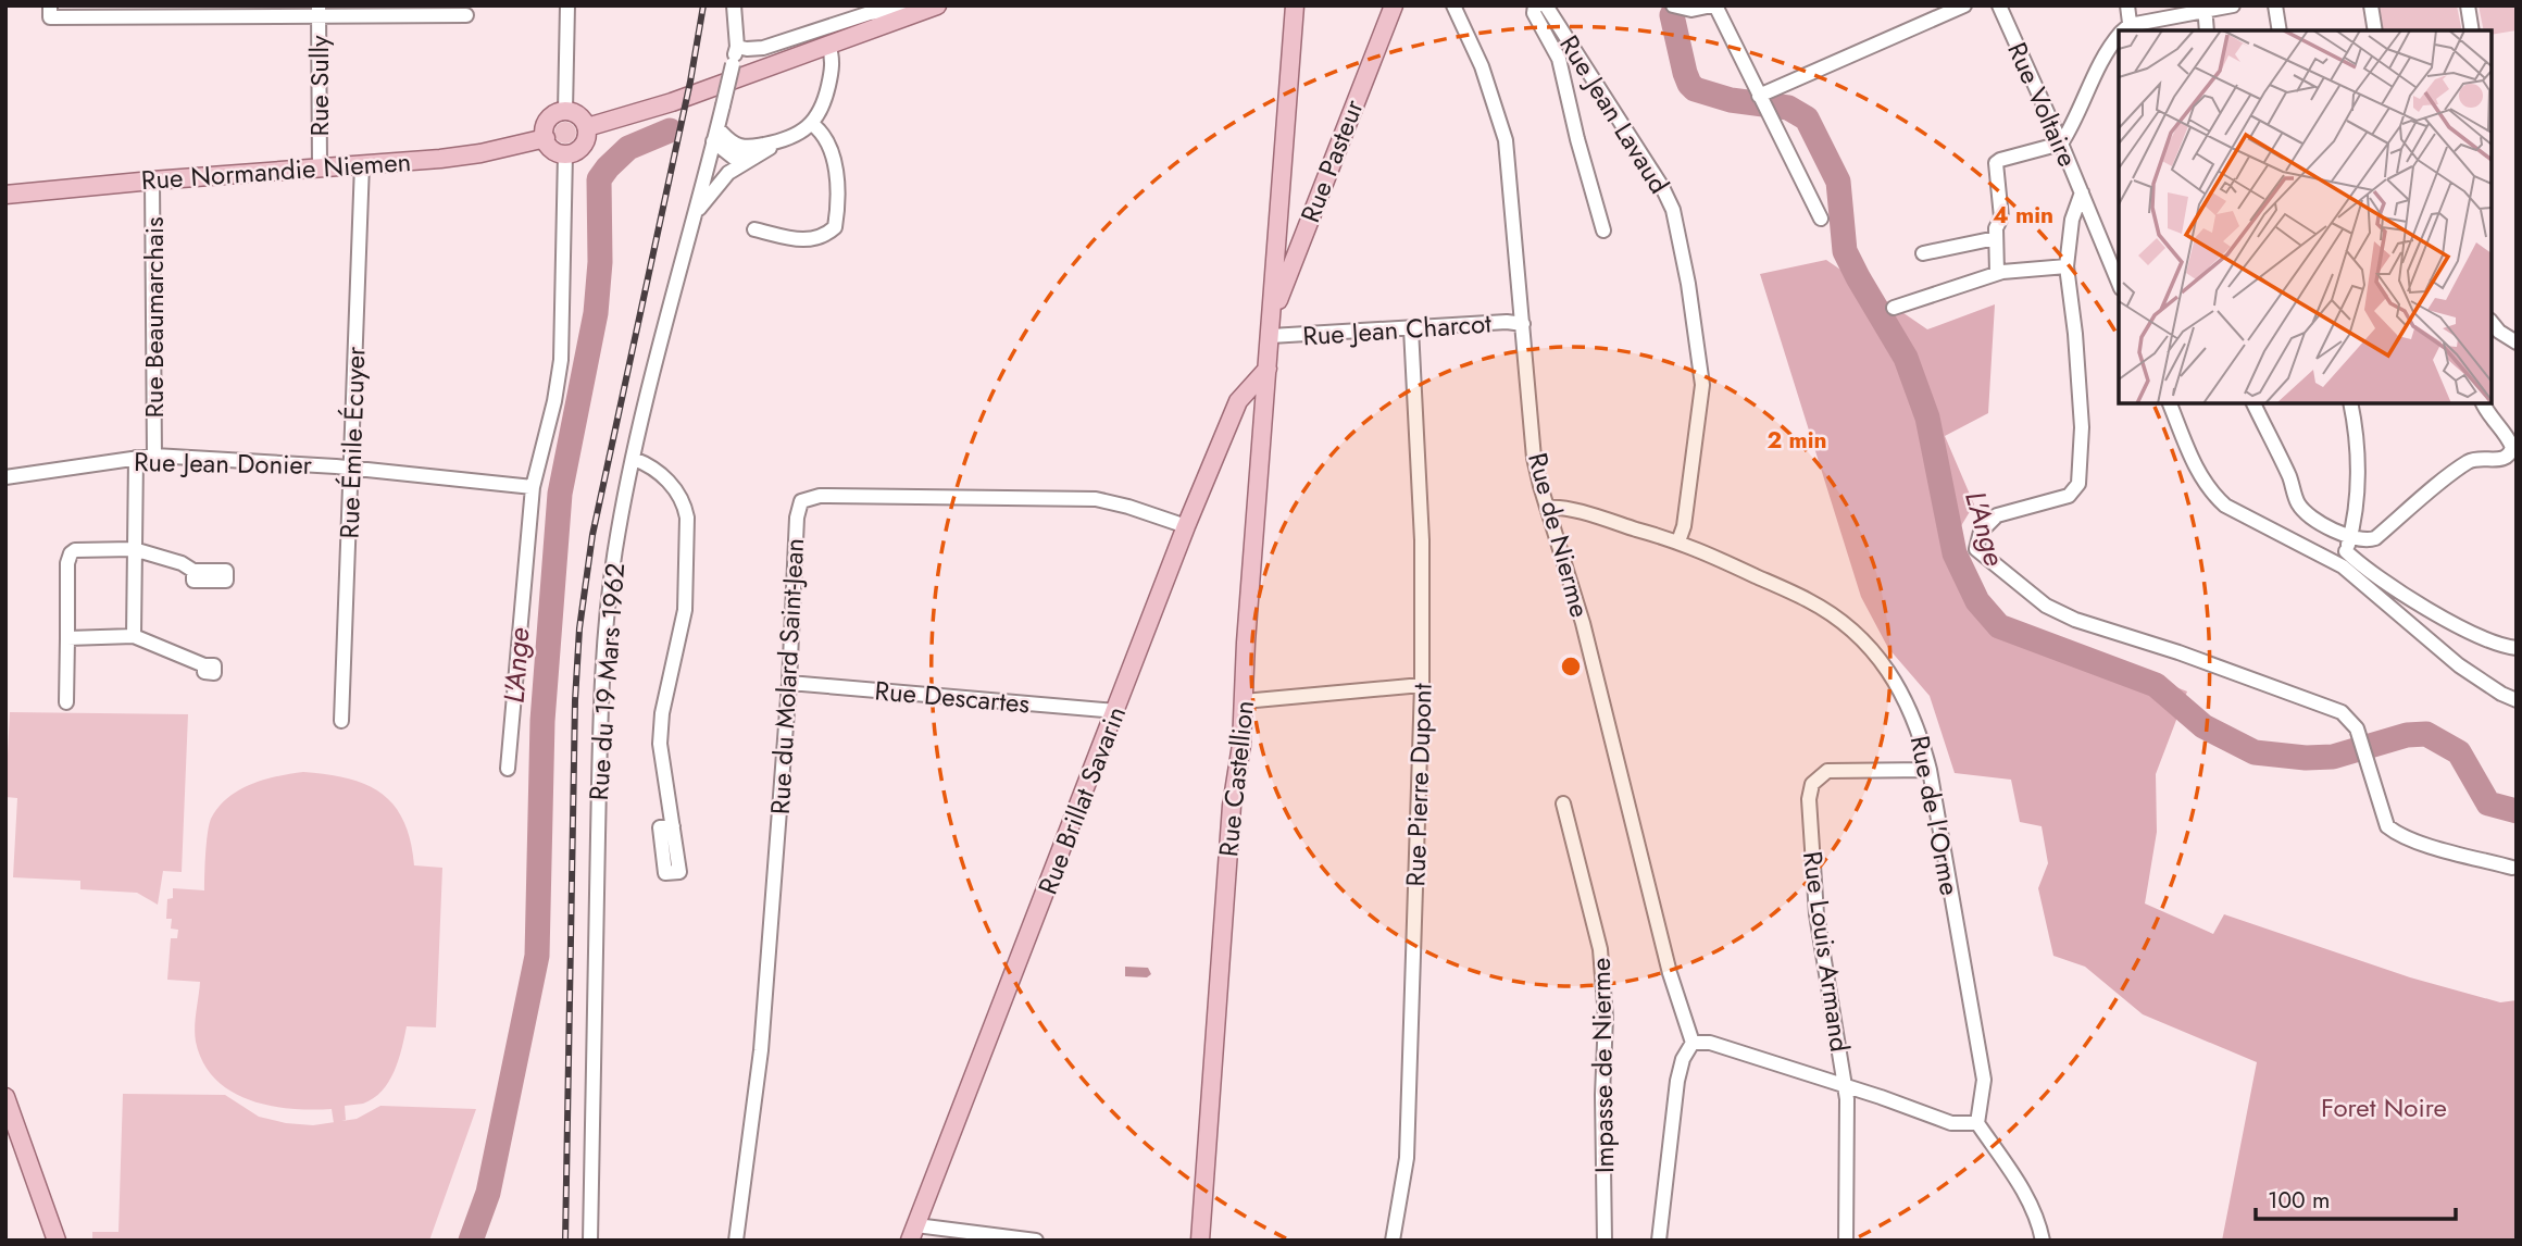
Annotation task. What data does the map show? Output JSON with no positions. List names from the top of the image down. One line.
{"streets":{"main road":["Rue Pasteur","Rue Normandie Niemen","Rue Castellion","Rue Brillat Savarin"],"street":["Rue Sully","Rue Voltaire","Rue Jean Lavaud","Rue Beaumarchais","Rue Jean Charcot","Rue Émile Écuyer","Rue Jean Donier","Rue de Nierme","Rue du Molard Saint-Jean","Rue du 19 Mars 1962","Rue Descartes","Rue Pierre Dupont","Rue de l'Orme","Rue Louis Armand","Impasse de Nierme"]},"crossings":[["Rue Sully","Rue Normandie Niemen"],["Rue Jean Lavaud","Rue de l'Orme"],["Rue Pasteur","Rue Castellion"],["Rue Normandie Niemen","Rue Beaumarchais"],["Rue Normandie Niemen","Rue Émile Écuyer"],["Rue Beaumarchais","Rue Jean Donier"],["Rue Jean Charcot","Rue de Nierme"],["Rue Jean Charcot","Rue Castellion"],["Rue Jean Charcot","Rue Pierre Dupont"],["Rue Émile Écuyer","Rue Jean Donier"],["Rue de Nierme","Rue de l'Orme"],["Rue du Molard Saint-Jean","Rue Descartes"],["Rue du Molard Saint-Jean","Rue Brillat Savarin"],["Rue Descartes","Rue Brillat Savarin"],["Rue Castellion","Rue Brillat Savarin"],["Rue de l'Orme","Rue Louis Armand"]],"water":["L'Ange"],"parks":["Foret Noire"],"scale_bar":"100 m","rings":["4 min","2 min"]}
